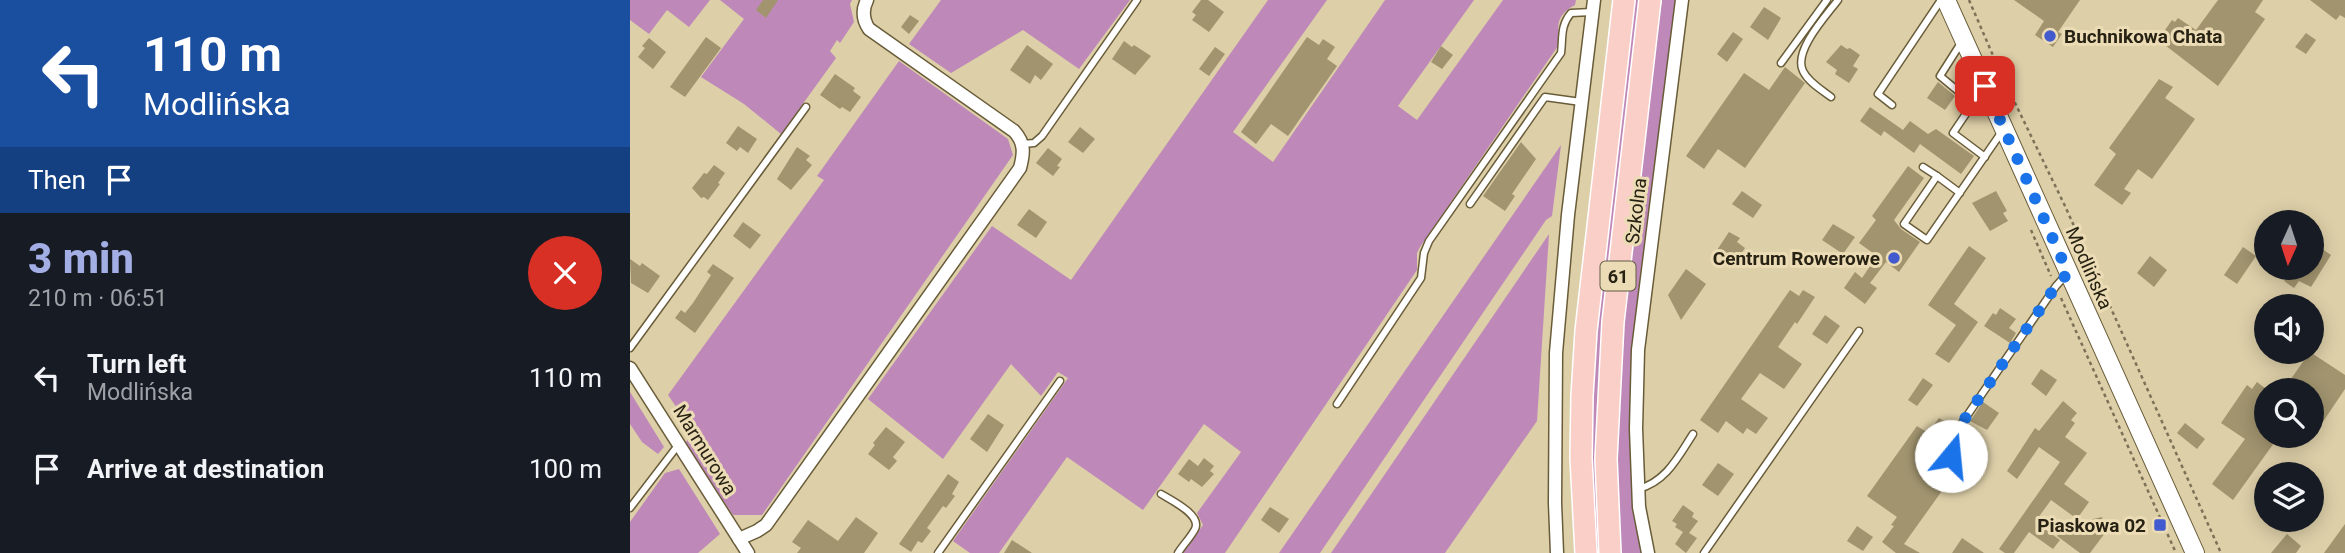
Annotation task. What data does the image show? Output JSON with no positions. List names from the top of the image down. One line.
{"streets":{"main road":["Modlińska","61"],"street":["Szkolna","Marmurowa"]},"places":{"other":["Buchnikowa Chata","Centrum Rowerowe"],"transit":["Piaskowa 02"]},"north":"bottom","page":{"turn":["110 m","Modlińska"],"then":"Then","heading":["3 min","210 m · 06:51"],"list":[{"name":"Turn left","note":"Modlińska","value":"110 m"},{"name":"Arrive at destination","value":"100 m"}]}}
